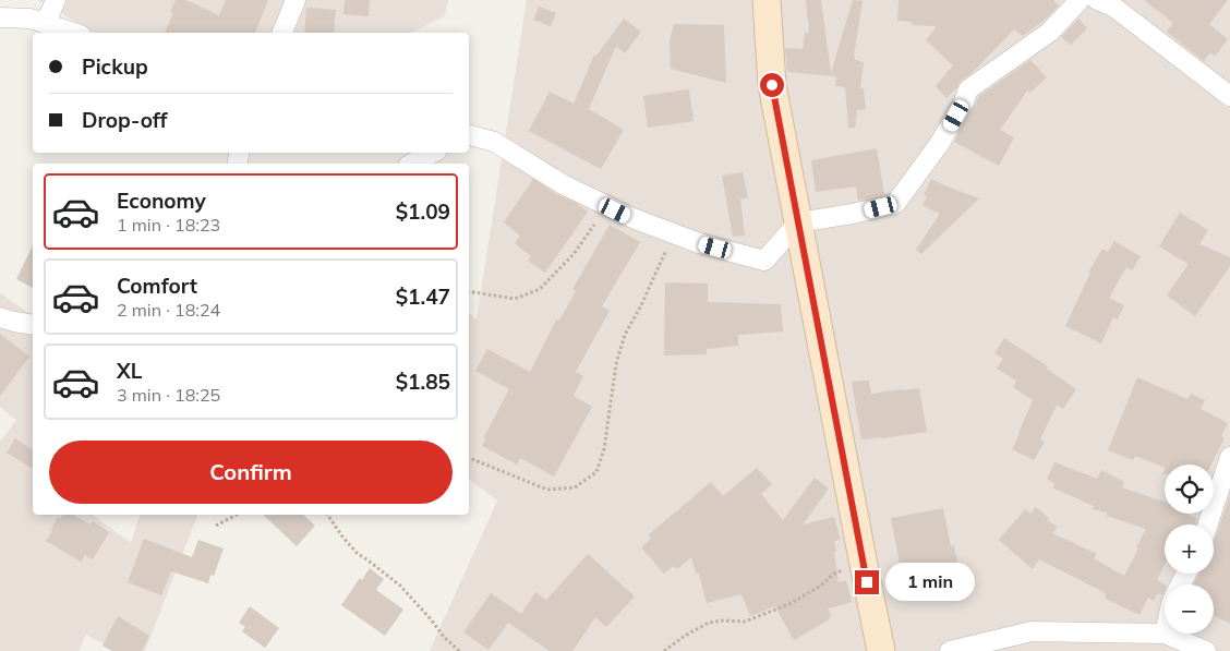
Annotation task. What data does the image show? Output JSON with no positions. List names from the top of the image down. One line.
{"page":{"banner":["Pickup","Drop-off"],"list":[{"name":"Economy","note":"1 min · 18:23","value":"$1.09"},{"name":"Comfort","note":"2 min · 18:24","value":"$1.47"},{"name":"XL","note":"3 min · 18:25","value":"$1.85"}],"buttons":"Confirm","map_buttons":["+","−"],"bubble":"1 min"}}
